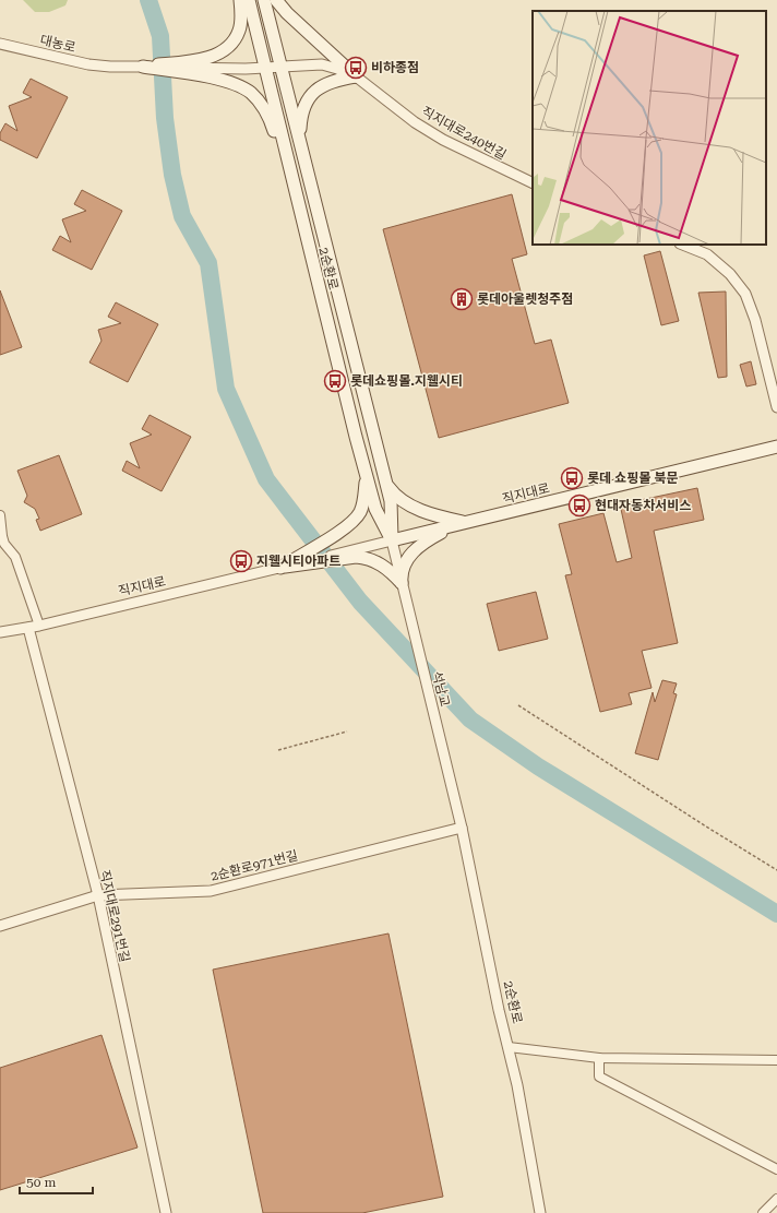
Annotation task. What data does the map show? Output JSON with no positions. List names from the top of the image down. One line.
{"streets":{"main road":["2순환로","직지대로"],"street":["대농로","직지대로240번길","석남교","2순환로971번길","직지대로291번길"]},"crossings":[["직지대로240번길","2순환로"],["2순환로","직지대로"],["2순환로","석남교"],["2순환로","2순환로971번길"],["직지대로","직지대로291번길"],["2순환로971번길","직지대로291번길"]],"places":{"bus stop":["비하종점","롯데쇼핑몰.지웰시티","롯데 쇼핑몰 북문","현대자동차서비스","지웰시티아파트"],"building":["롯데아울렛청주점"]},"scale_bar":"50 m"}
